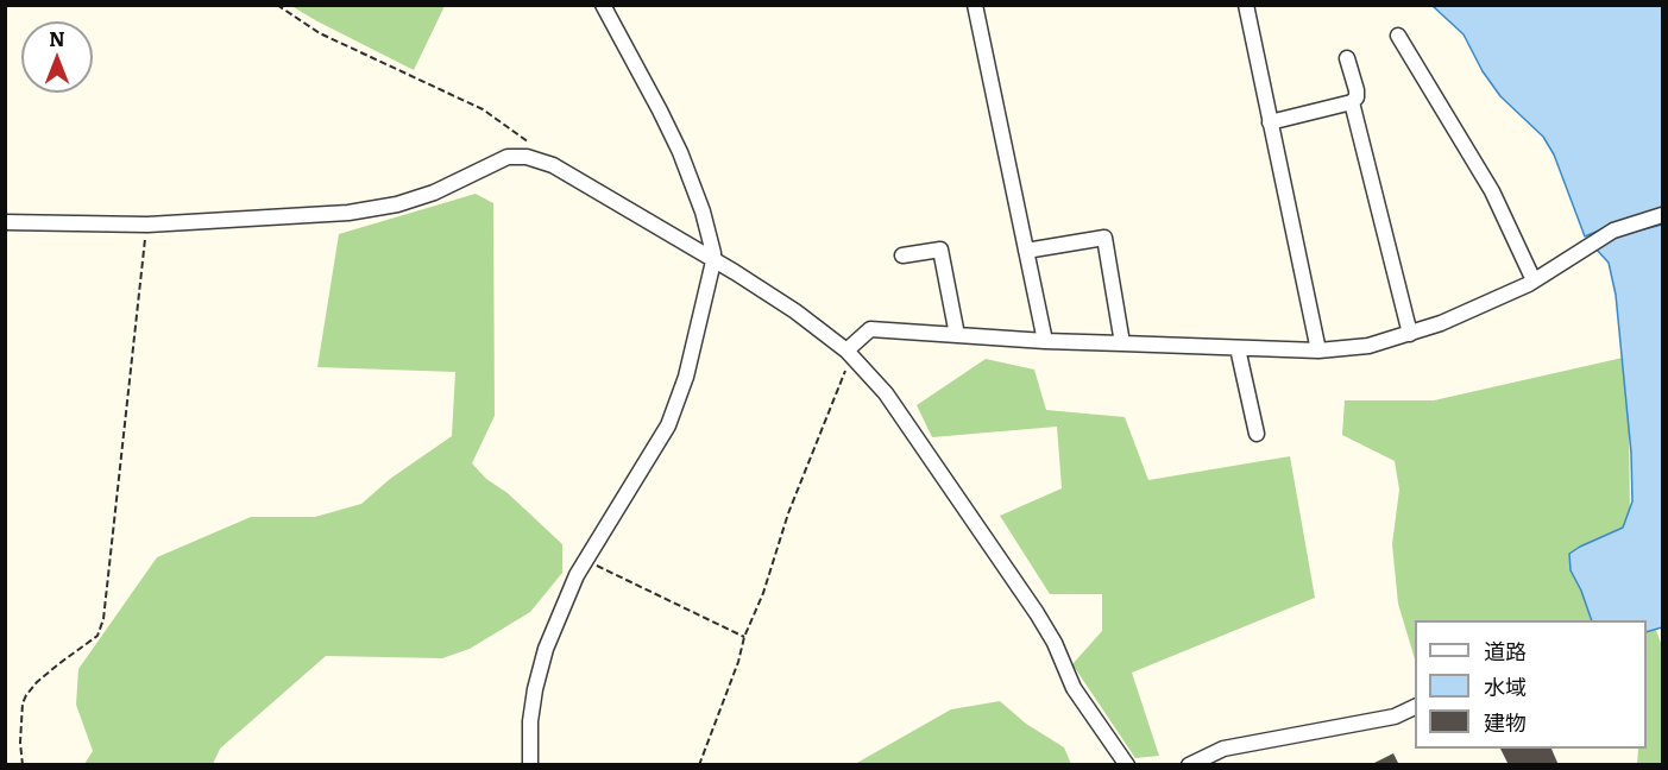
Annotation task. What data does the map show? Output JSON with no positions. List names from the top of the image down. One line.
{"legend":["道路","水域","建物"],"north":"top"}
